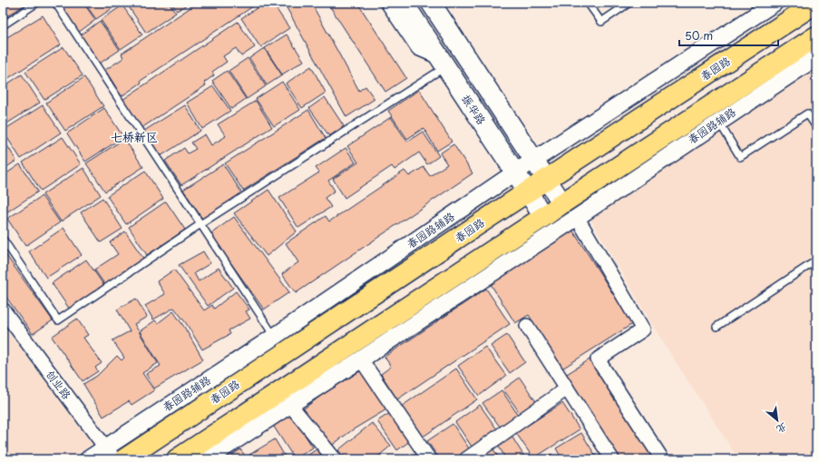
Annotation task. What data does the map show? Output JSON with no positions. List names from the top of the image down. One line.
{"streets":{"main road":["春园路","振华路"],"street":["春园路辅路","创业路"]},"crossings":[["春园路","振华路"],["振华路","春园路辅路"],["春园路辅路","创业路"]],"districts":["七桥新区"],"scale_bar":"50 m","north":"bottom right"}
